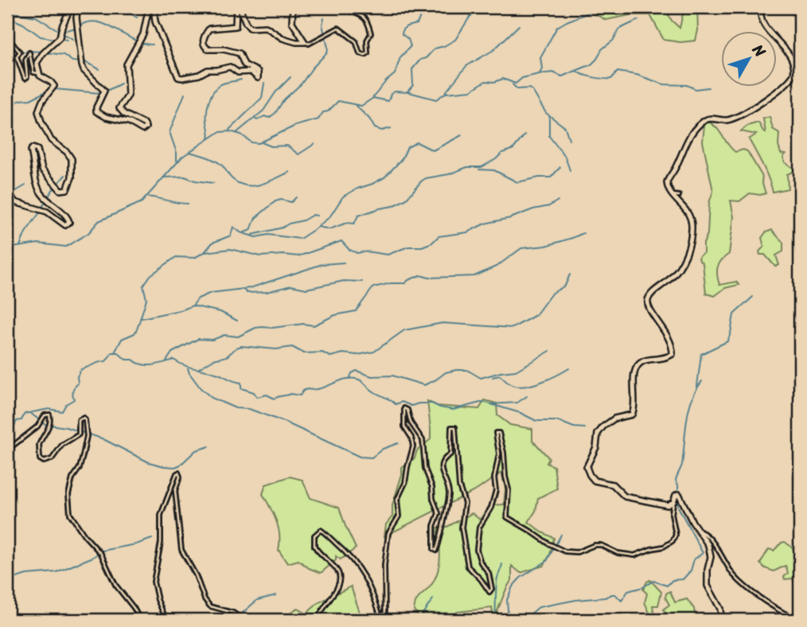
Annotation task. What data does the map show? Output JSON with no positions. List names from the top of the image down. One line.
{"north":"top right"}
